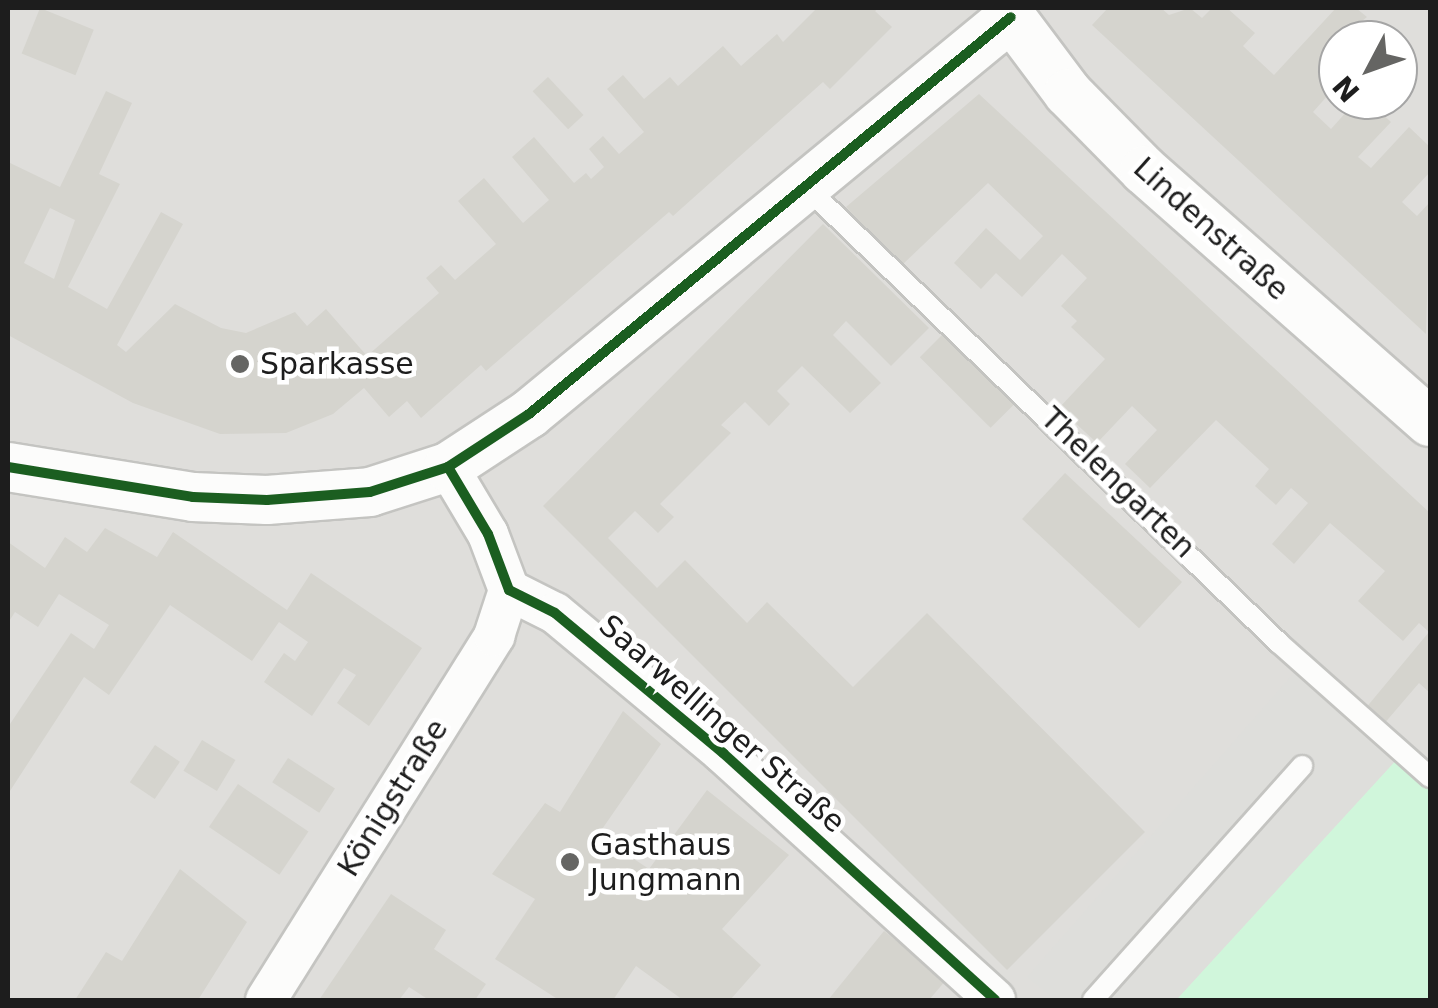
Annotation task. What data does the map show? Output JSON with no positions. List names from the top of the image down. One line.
{"streets":{"street":["Lindenstraße","Saarwellinger Straße","Königstraße"],"lane":["Thelengarten"]},"crossings":[["Saarwellinger Straße","Königstraße"]],"places":["Sparkasse","Gasthaus Jungmann"],"north":"bottom left"}
